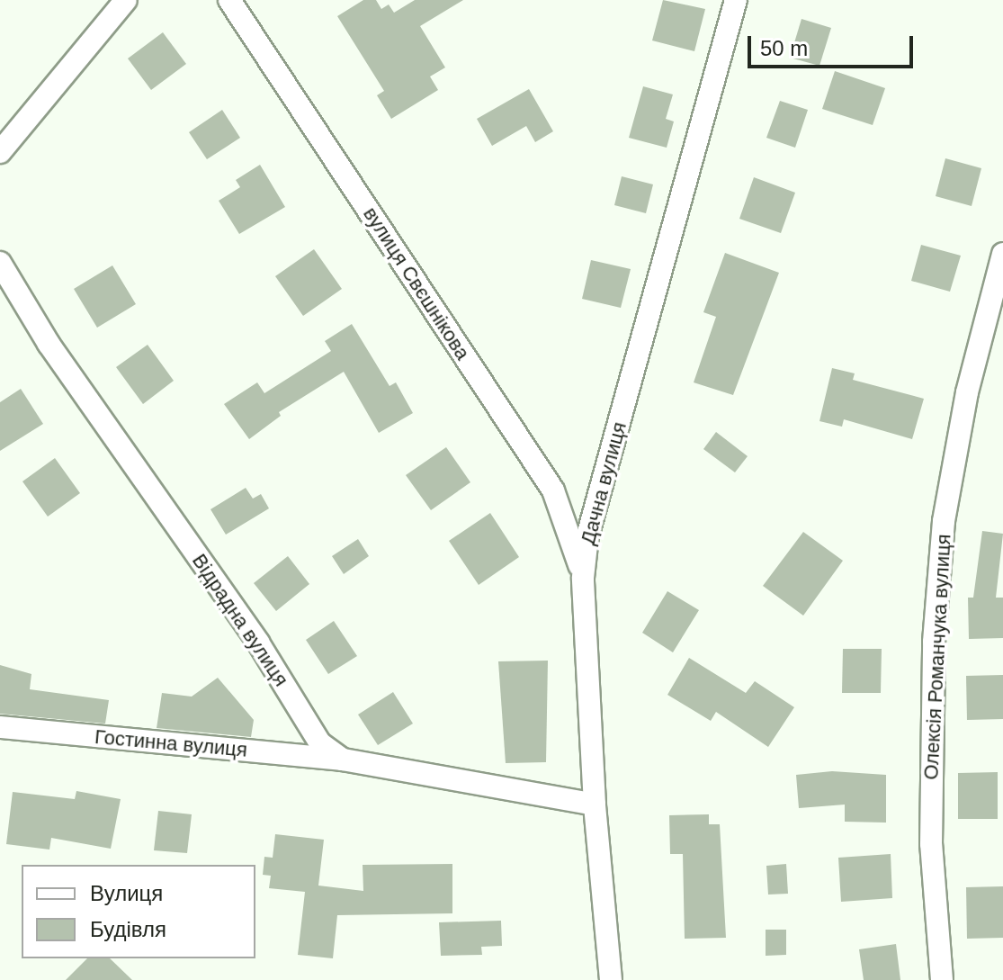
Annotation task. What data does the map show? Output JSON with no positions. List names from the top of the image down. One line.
{"streets":{"street":["вулиця Свєшнікова","Дачна вулиця","Відрадна вулиця","Олексія Романчука вулиця","Гостинна вулиця"]},"crossings":[["вулиця Свєшнікова","Дачна вулиця"],["Відрадна вулиця","Гостинна вулиця"]],"legend":["Вулиця","Будівля"],"scale_bar":"50 m"}
